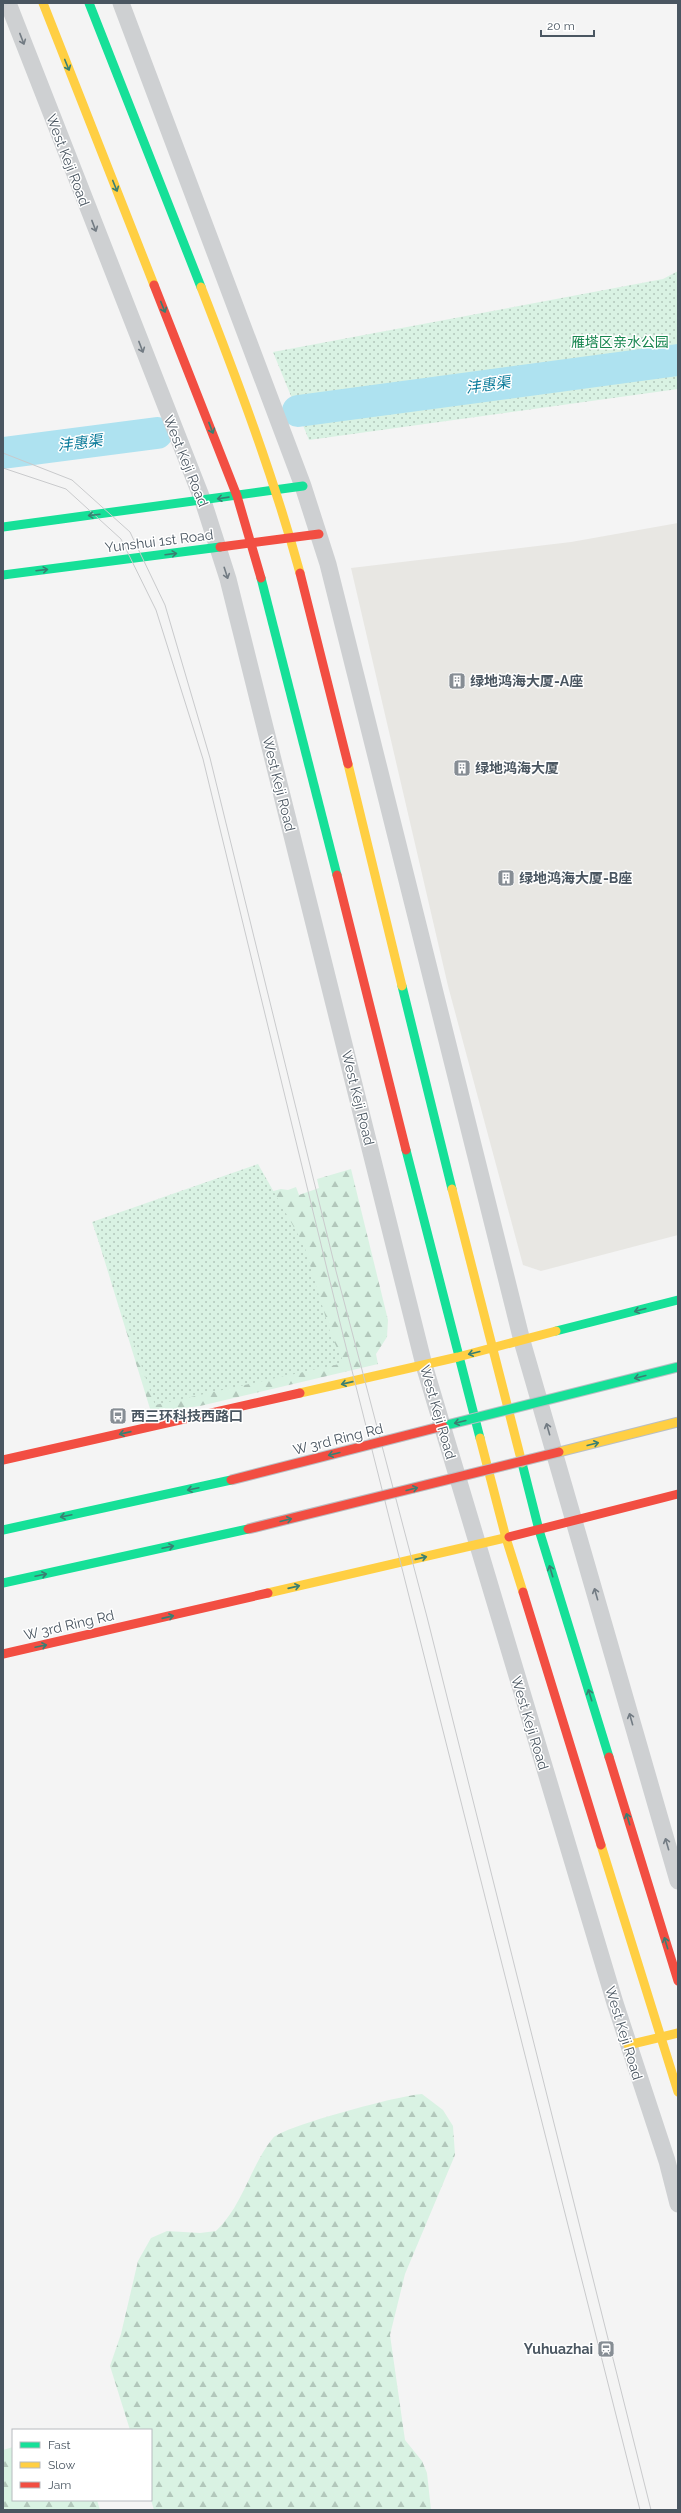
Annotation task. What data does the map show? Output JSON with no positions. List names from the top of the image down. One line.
{"streets":{"main road":["Yunshui 1st Road","W 3rd Ring Rd"],"street":["West Keji Road"]},"crossings":[["West Keji Road","Yunshui 1st Road"],["West Keji Road","W 3rd Ring Rd"]],"water":["沣惠渠"],"parks":["雁塔区亲水公园"],"places":{"building":["绿地鸿海大厦-A座","绿地鸿海大厦","绿地鸿海大厦-B座"],"bus stop":["西三环科技西路口"],"station":["Yuhuazhai"]},"legend":["Fast","Slow","Jam"],"scale_bar":"20 m"}
